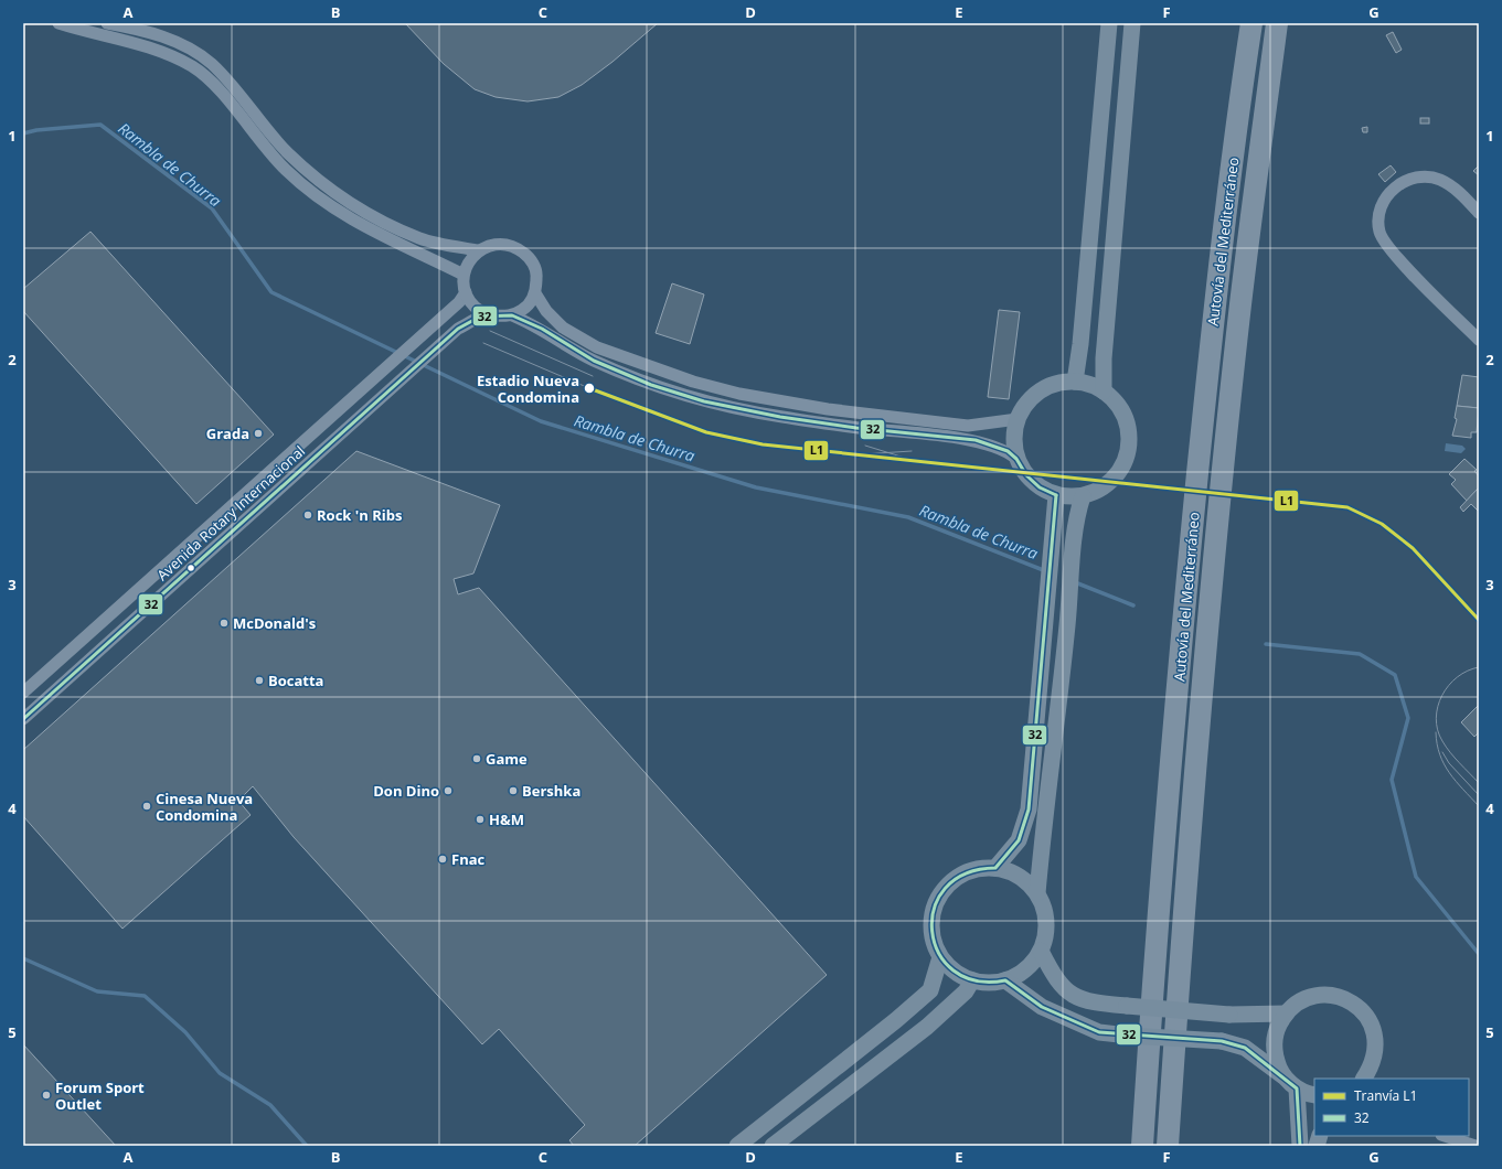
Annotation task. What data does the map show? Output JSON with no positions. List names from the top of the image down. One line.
{"streets":{"highway":["Autovía del Mediterráneo"],"street":["Avenida Rotary Internacional"]},"water":["Rambla de Churra"],"places":["Estadio Nueva Condomina","Grada","Rock 'n Ribs","McDonald's","Bocatta","Game","Don Dino","Bershka","Cinesa Nueva Condomina","H&M","Fnac","Forum Sport Outlet"],"lines":["transit line 32","tram line L1"],"legend":["Tranvía L1","32"],"grid":{"columns":["A","B","C","D","E","F","G"],"rows":["1","2","3","4","5"]}}
